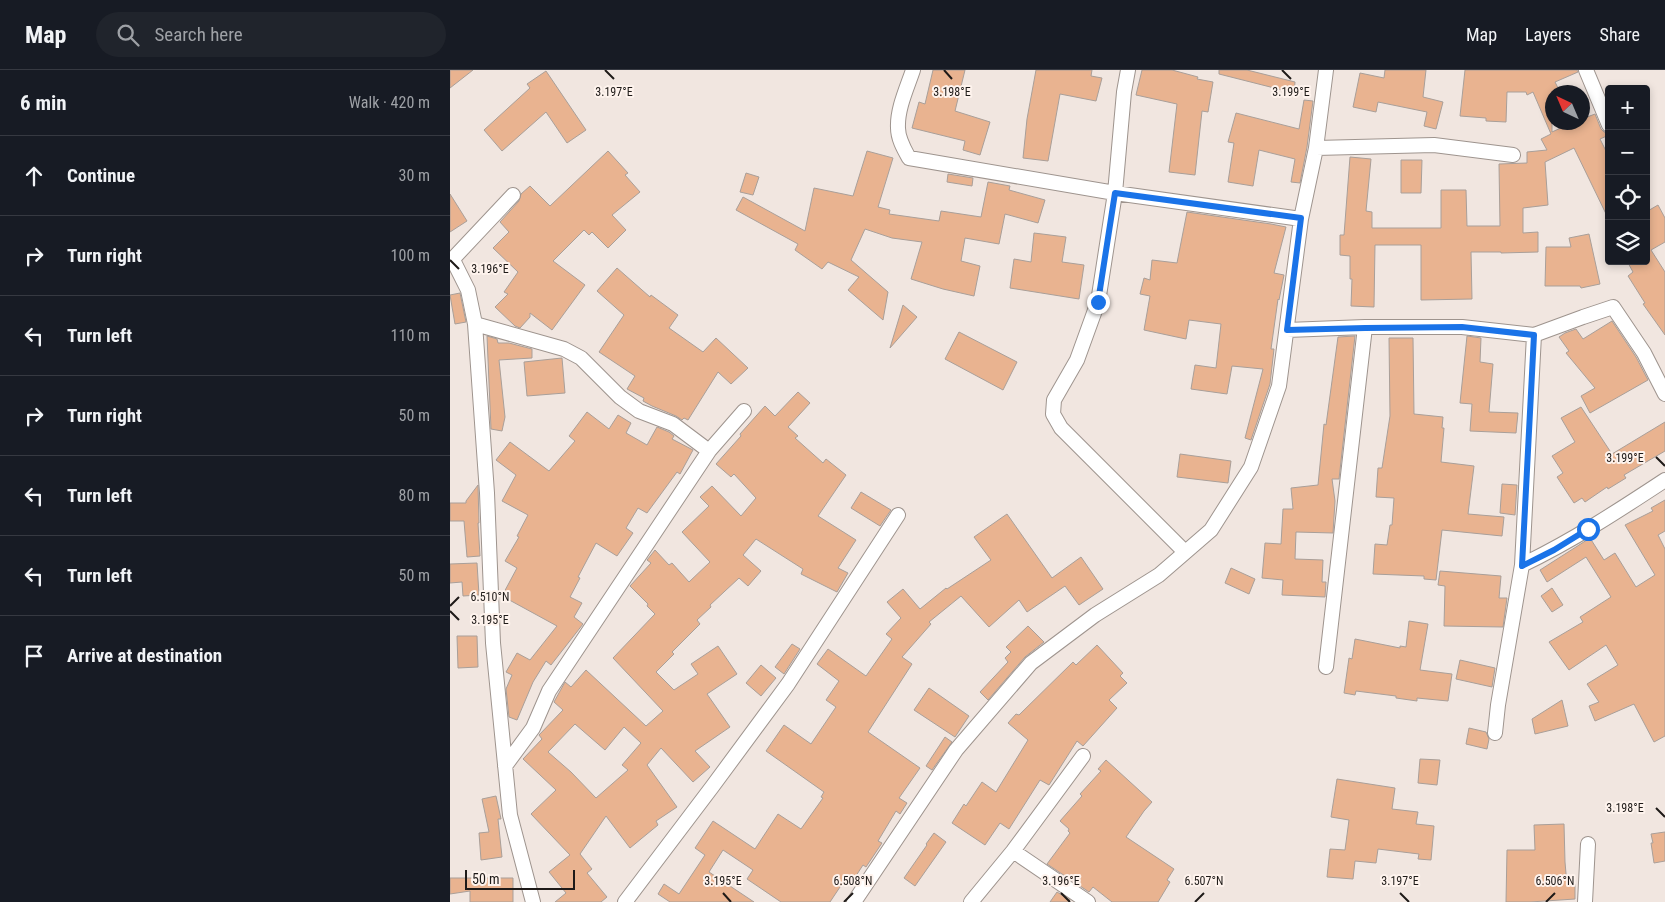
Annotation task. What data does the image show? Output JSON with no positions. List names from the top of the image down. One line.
{"scale_bar":"50 m","north":"top left","page":{"header":"Map","search":"Search here","nav":["Map","Layers","Share"],"heading":["6 min","Walk · 420 m"],"map_buttons":["+","−"],"list":[["Continue","30 m"],["Turn right","100 m"],["Turn left","110 m"],["Turn right","50 m"],["Turn left","80 m"],["Turn left","50 m"],"Arrive at destination"],"scale":"50 m"},"coordinates":["3.199°E","3.197°E","3.198°E","3.196°E","6.510°N","3.195°E","6.508°N","6.507°N","6.506°N"]}
